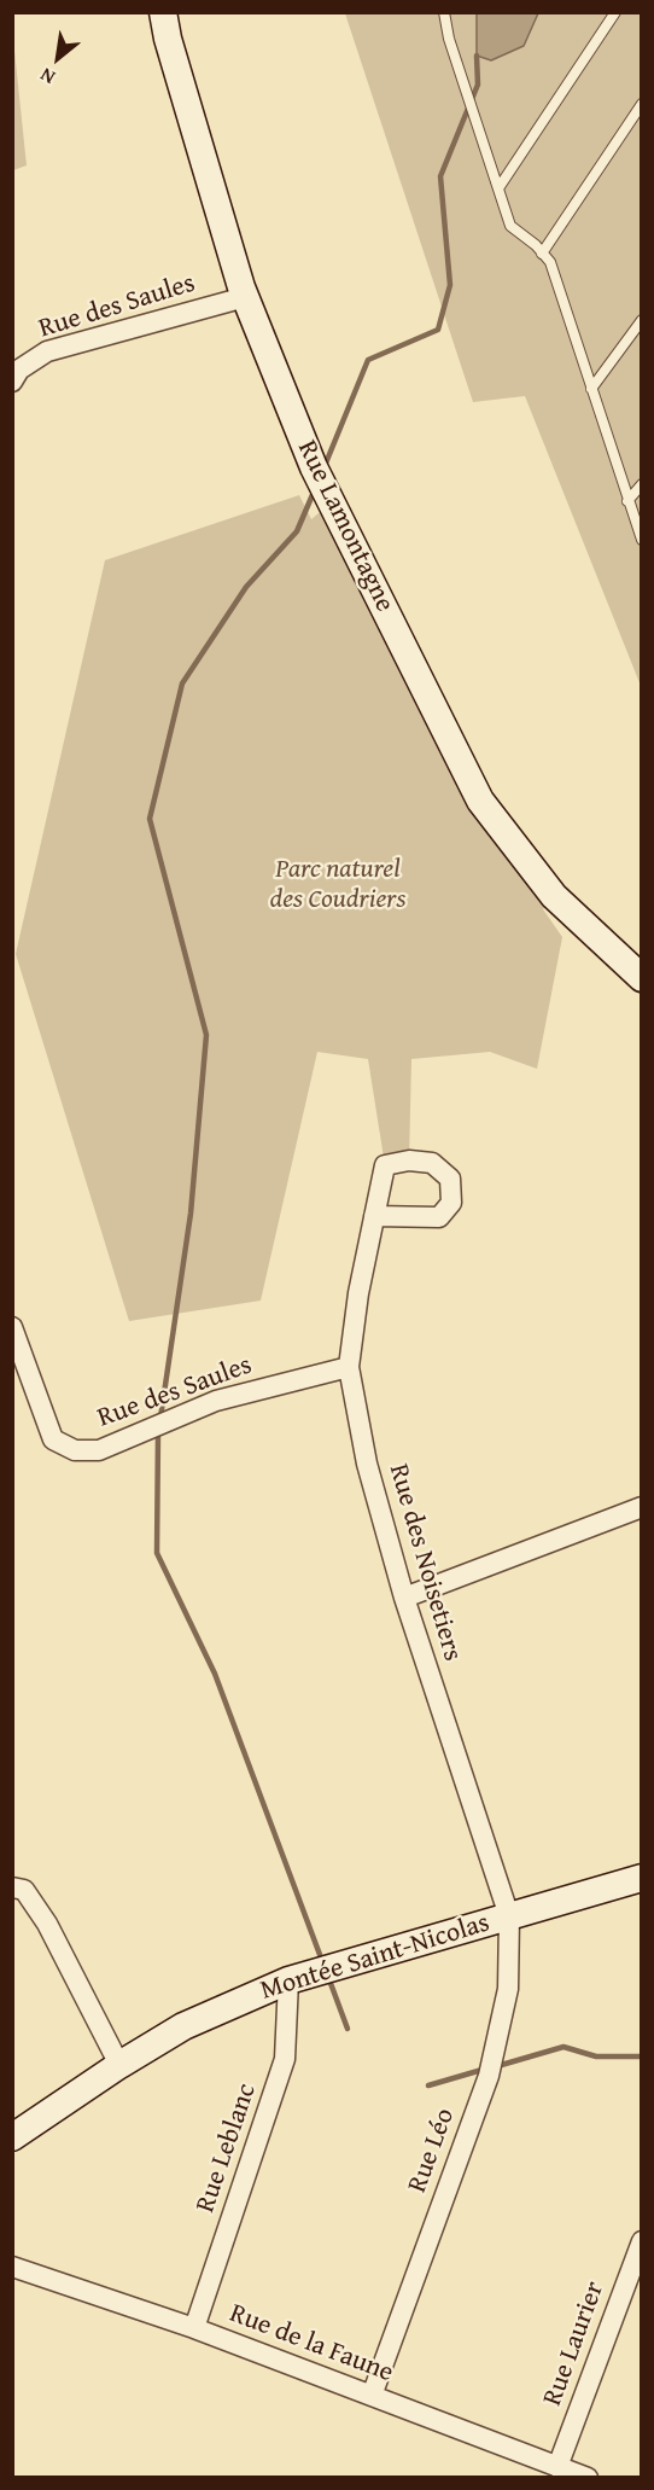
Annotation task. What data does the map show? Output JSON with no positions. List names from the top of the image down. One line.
{"streets":{"street":["Rue des Saules","Rue Lamontagne","Rue des Noisetiers","Montée Saint-Nicolas","Rue Leblanc","Rue Léo","Rue de la Faune","Rue Laurier"]},"crossings":[["Rue des Saules","Rue Lamontagne"],["Rue des Saules","Rue des Noisetiers"],["Rue des Noisetiers","Montée Saint-Nicolas"],["Rue des Noisetiers","Rue Léo"],["Montée Saint-Nicolas","Rue Leblanc"],["Montée Saint-Nicolas","Rue Léo"],["Rue Leblanc","Rue de la Faune"],["Rue Léo","Rue de la Faune"],["Rue de la Faune","Rue Laurier"]],"parks":["Parc naturel des Coudriers"],"north":"bottom left"}
